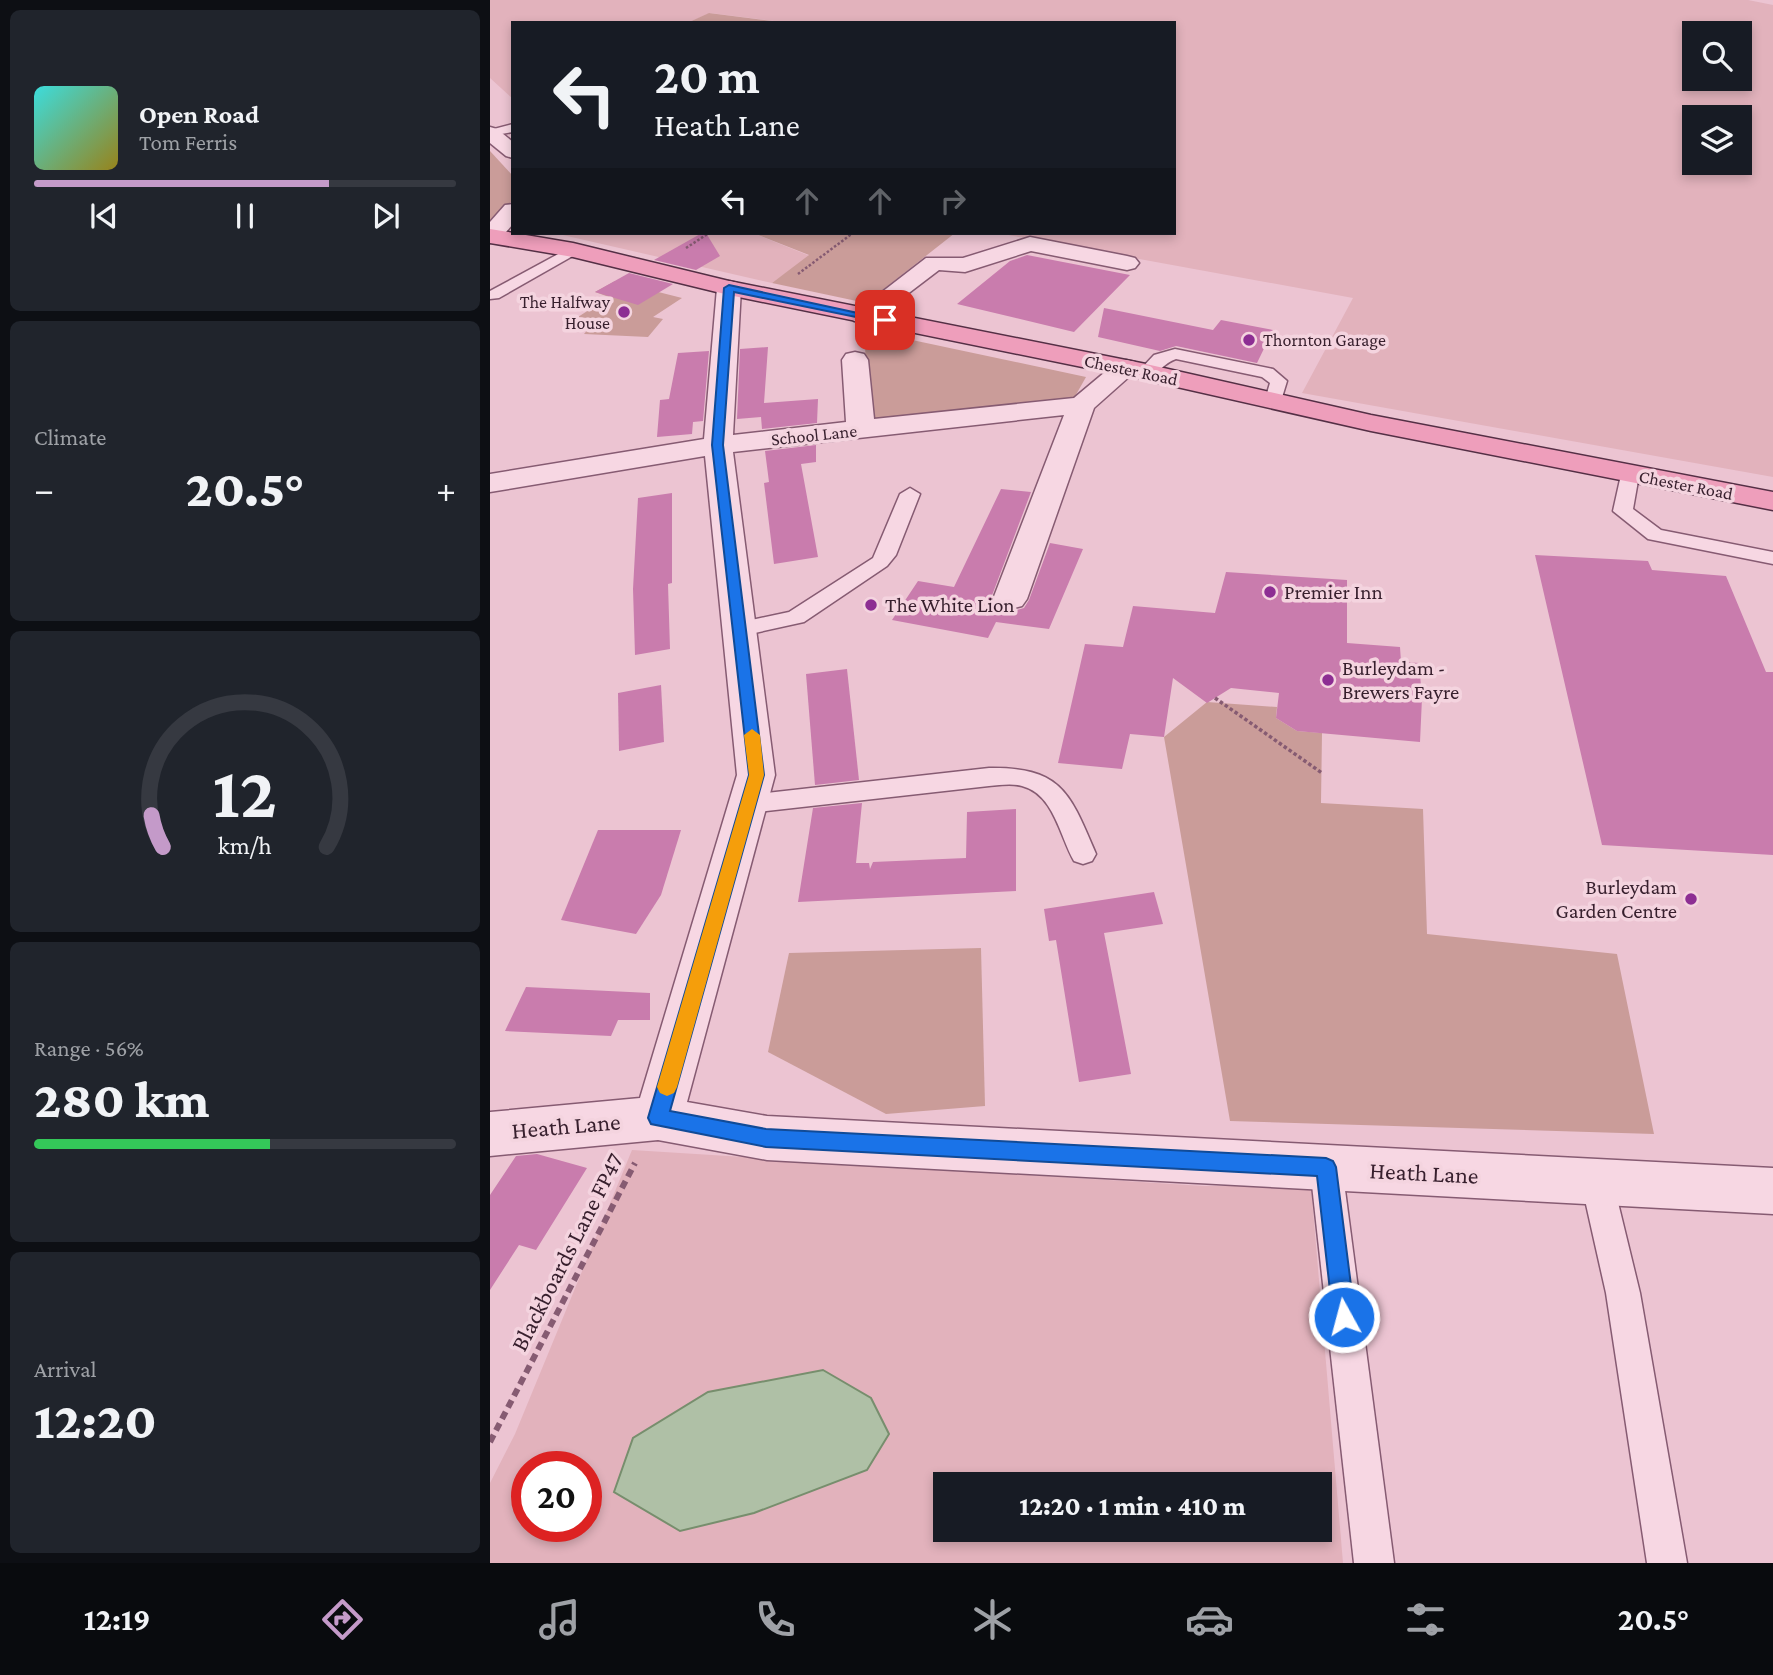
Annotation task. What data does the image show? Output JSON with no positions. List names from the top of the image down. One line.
{"streets":{"main road":["Chester Road"],"street":["School Lane","Heath Lane"],"path":["Blackboards Lane FP47"]},"crossings":[["Heath Lane","Blackboards Lane FP47"]],"places":["The Halfway House","Thornton Garage","Premier Inn","The White Lion","Burleydam - Brewers Fayre","Burleydam Garden Centre"],"page":{"turn":["20 m","Heath Lane"],"song":["Open Road","Tom Ferris"],"tile":["Climate",["Range · 56%","280 km"],["Arrival","12:20"]],"heat":["−","20.5°","+"],"limit":"20","trip":"12:20 · 1 min · 410 m","tabs":["12:19","20.5°"],"gauge":["12","km/h"]}}
